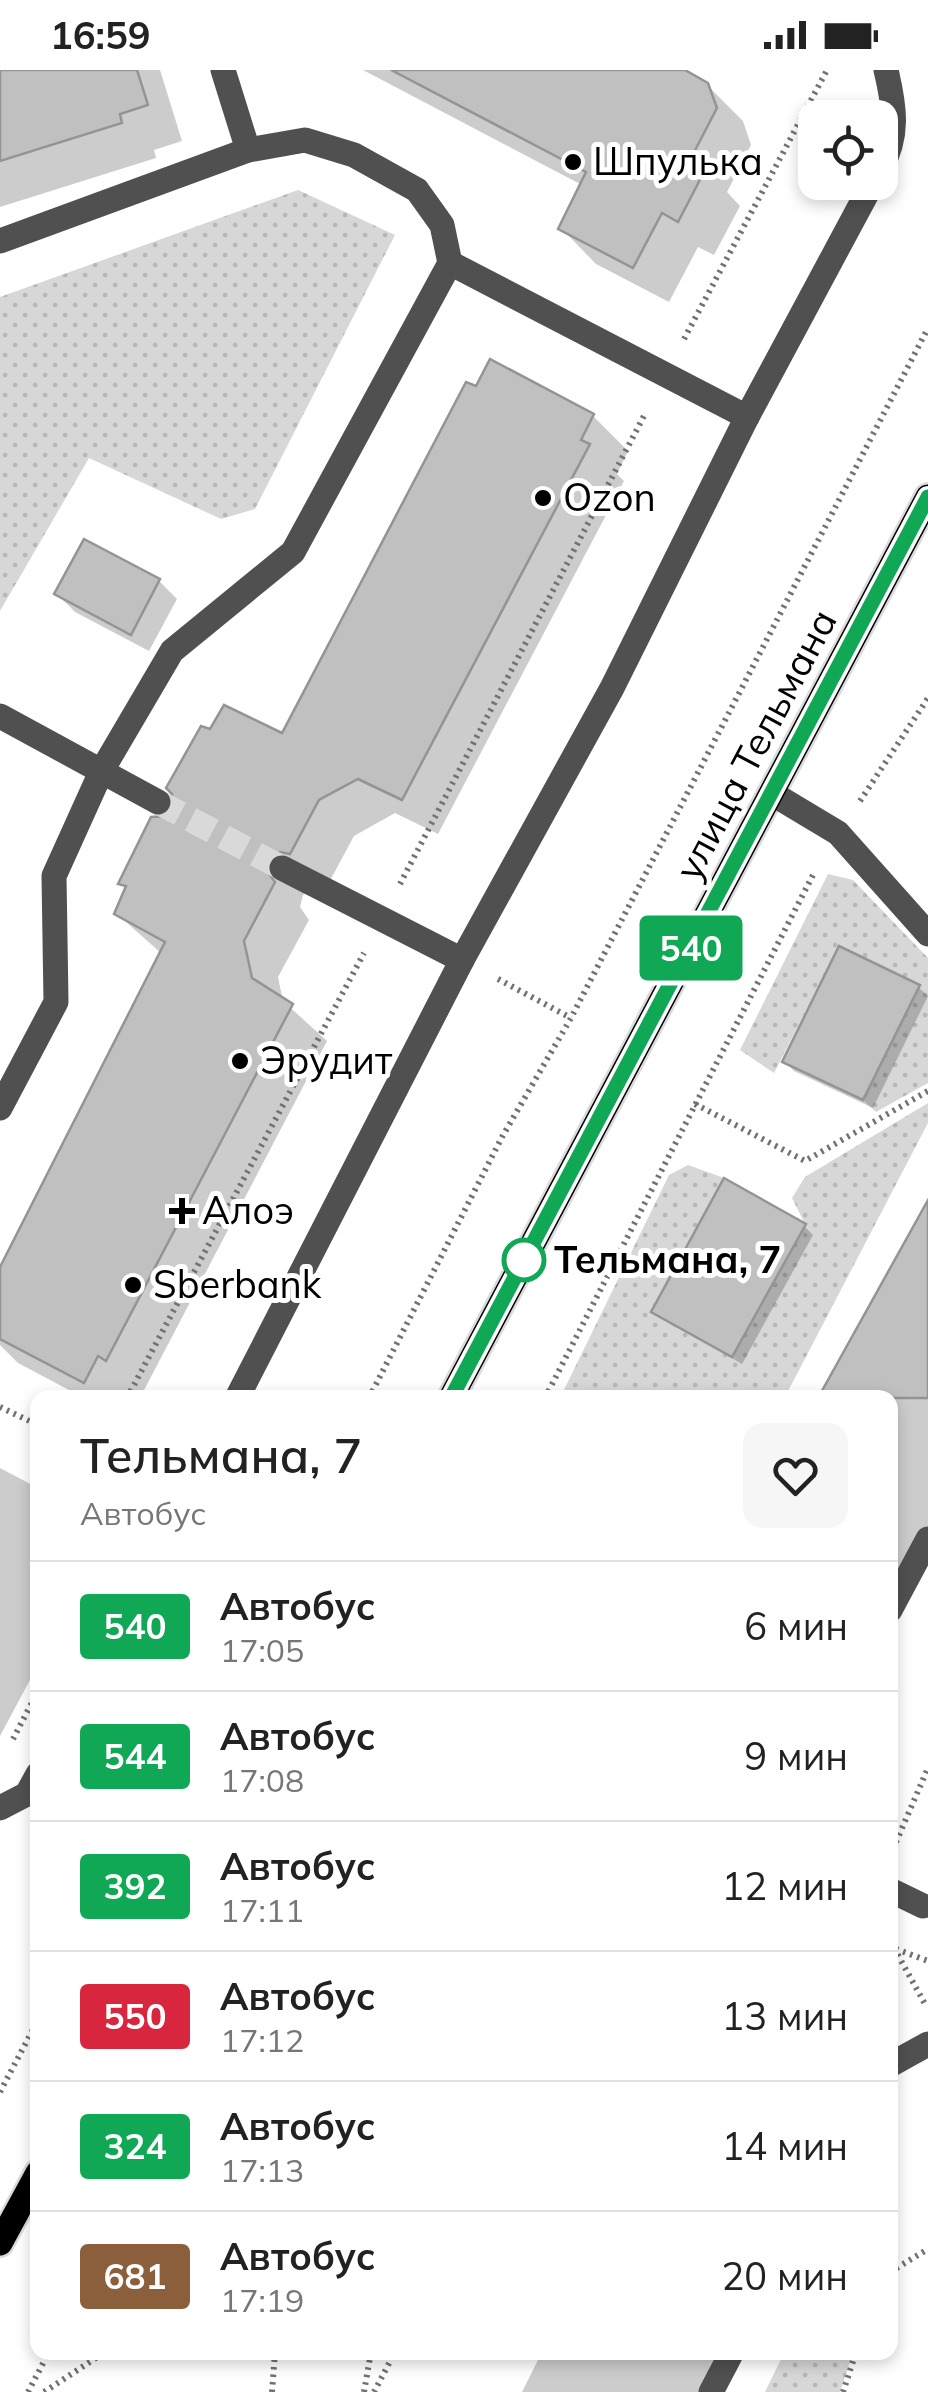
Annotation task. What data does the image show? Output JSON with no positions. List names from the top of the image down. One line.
{"streets":{"main road":["улица Тельмана"]},"places":{"other":["Шпулька","Ozon","Эрудит","Тельмана, 7","Sberbank"],"health":["Алоэ"]},"lines":["bus line 540"],"page":{"status":"16:59","on_map":"540","heading":["Тельмана, 7","Автобус"],"list":[{"mark":"540","name":"Автобус","note":"17:05","value":"6 мин"},{"mark":"544","name":"Автобус","note":"17:08","value":"9 мин"},{"mark":"392","name":"Автобус","note":"17:11","value":"12 мин"},{"mark":"550","name":"Автобус","note":"17:12","value":"13 мин"},{"mark":"324","name":"Автобус","note":"17:13","value":"14 мин"},{"mark":"681","name":"Автобус","note":"17:19","value":"20 мин"}]}}
